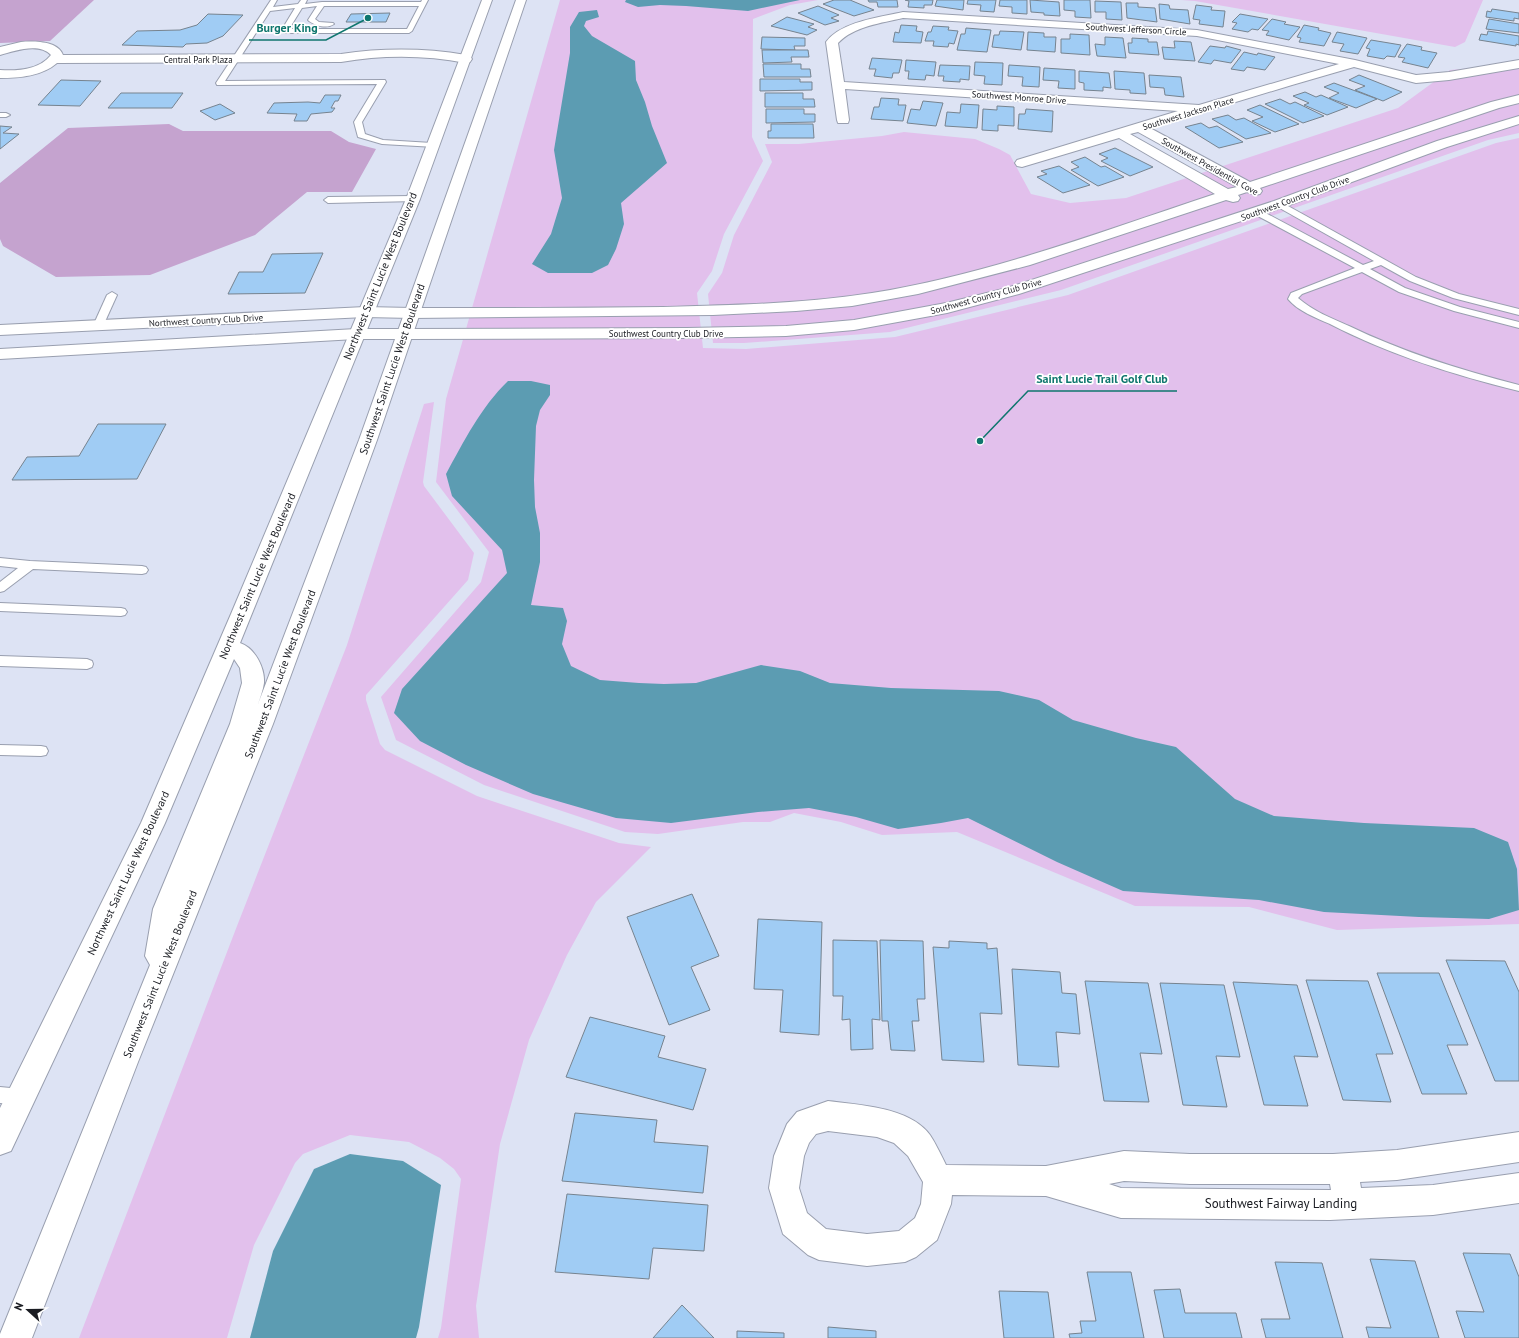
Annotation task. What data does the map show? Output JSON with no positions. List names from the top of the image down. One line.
{"streets":{"street":["Southwest Jefferson Circle","Central Park Plaza","Southwest Monroe Drive","Southwest Jackson Place","Southwest Presidential Cove","Southwest Country Club Drive","Northwest Saint Lucie West Boulevard","Northwest Country Club Drive","Southwest Saint Lucie West Boulevard","Southwest Fairway Landing"]},"crossings":[["Southwest Jefferson Circle","Southwest Monroe Drive"],["Southwest Jefferson Circle","Southwest Jackson Place"],["Central Park Plaza","Northwest Saint Lucie West Boulevard"],["Southwest Monroe Drive","Southwest Jackson Place"],["Southwest Jackson Place","Southwest Presidential Cove"],["Southwest Presidential Cove","Southwest Country Club Drive"],["Southwest Country Club Drive","Northwest Country Club Drive"],["Southwest Country Club Drive","Southwest Saint Lucie West Boulevard"],["Northwest Saint Lucie West Boulevard","Northwest Country Club Drive"],["Northwest Country Club Drive","Southwest Saint Lucie West Boulevard"]],"places":["Burger King","Saint Lucie Trail Golf Club"],"north":"left"}
